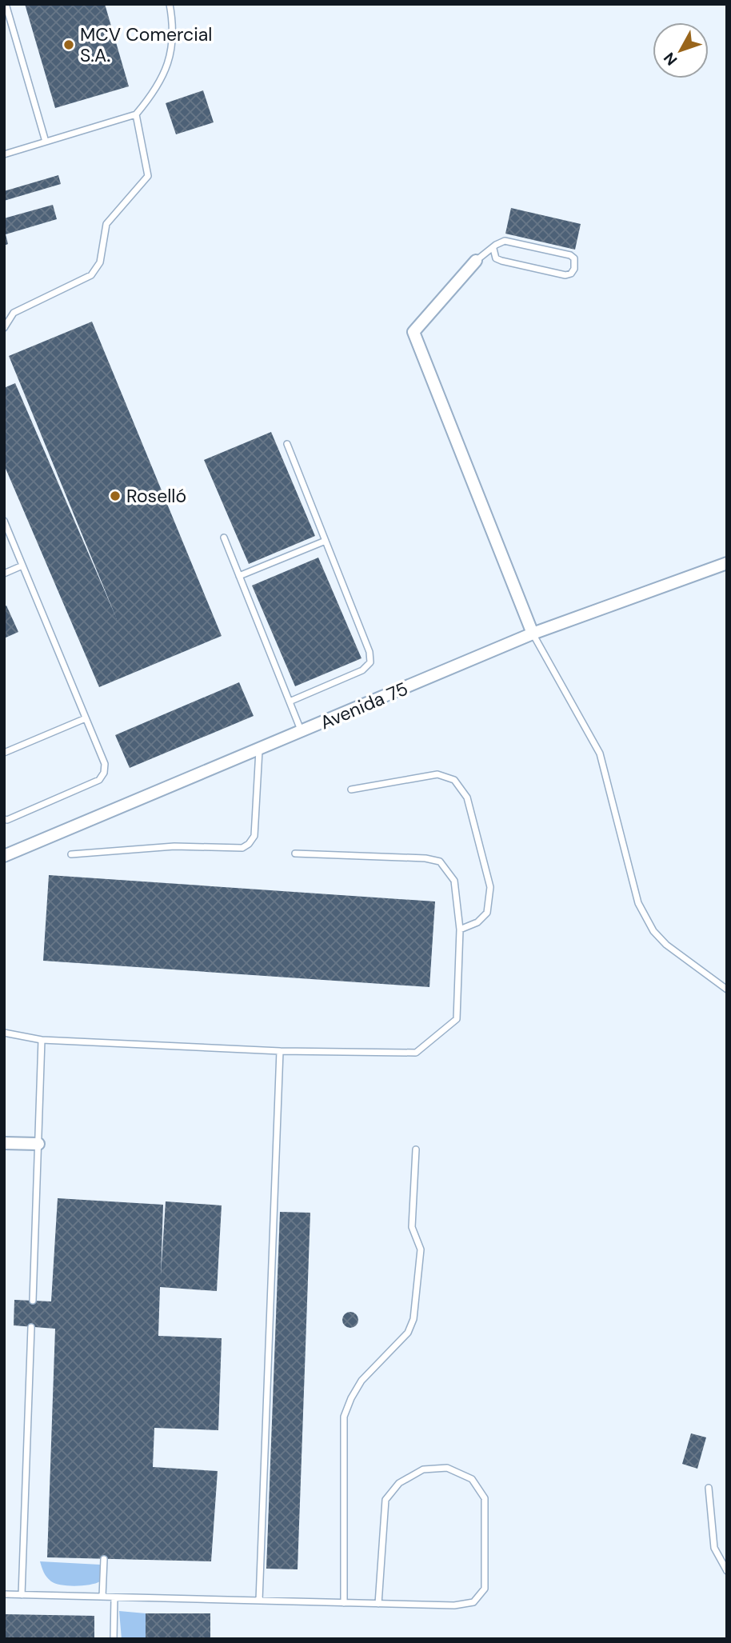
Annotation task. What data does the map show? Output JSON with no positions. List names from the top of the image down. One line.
{"streets":{"street":["Avenida 75"]},"places":["MCV Comercial S.A.","Roselló"],"north":"bottom left"}
